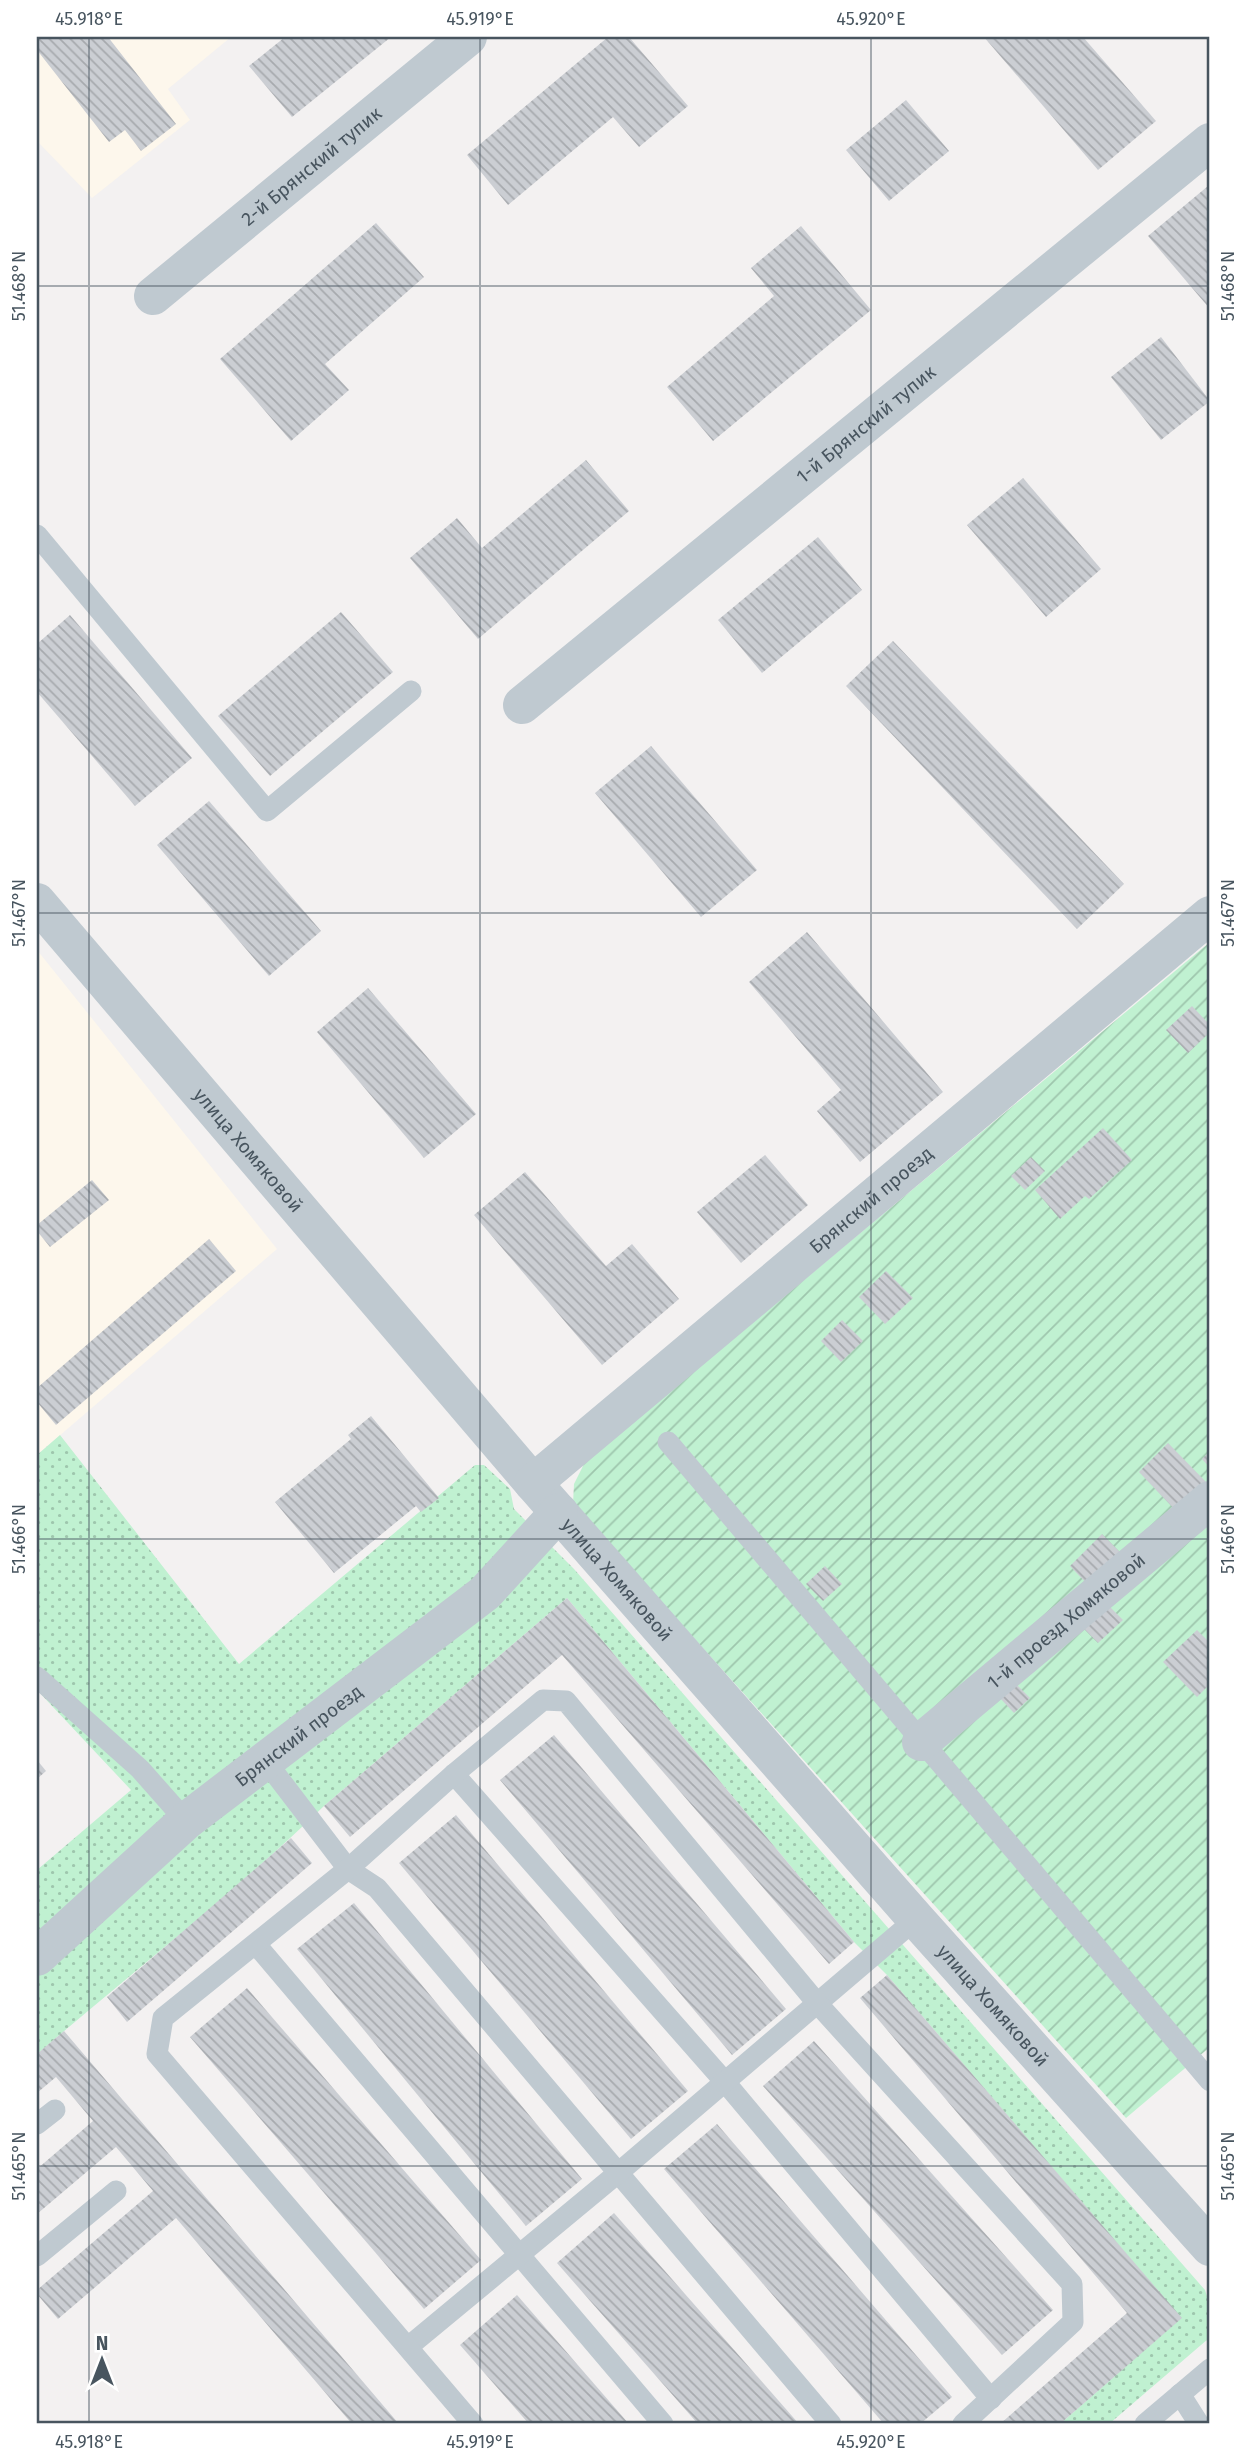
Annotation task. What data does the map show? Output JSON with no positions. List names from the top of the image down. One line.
{"streets":{"street":["2-й Брянский тупик","1-й Брянский тупик","улица Хомяковой","Брянский проезд","1-й проезд Хомяковой"]},"crossings":[["улица Хомяковой","Брянский проезд"]],"north":"top","coordinates":["45.918°E","45.919°E","45.920°E","51.468°N","51.467°N","51.466°N","51.465°N"]}
